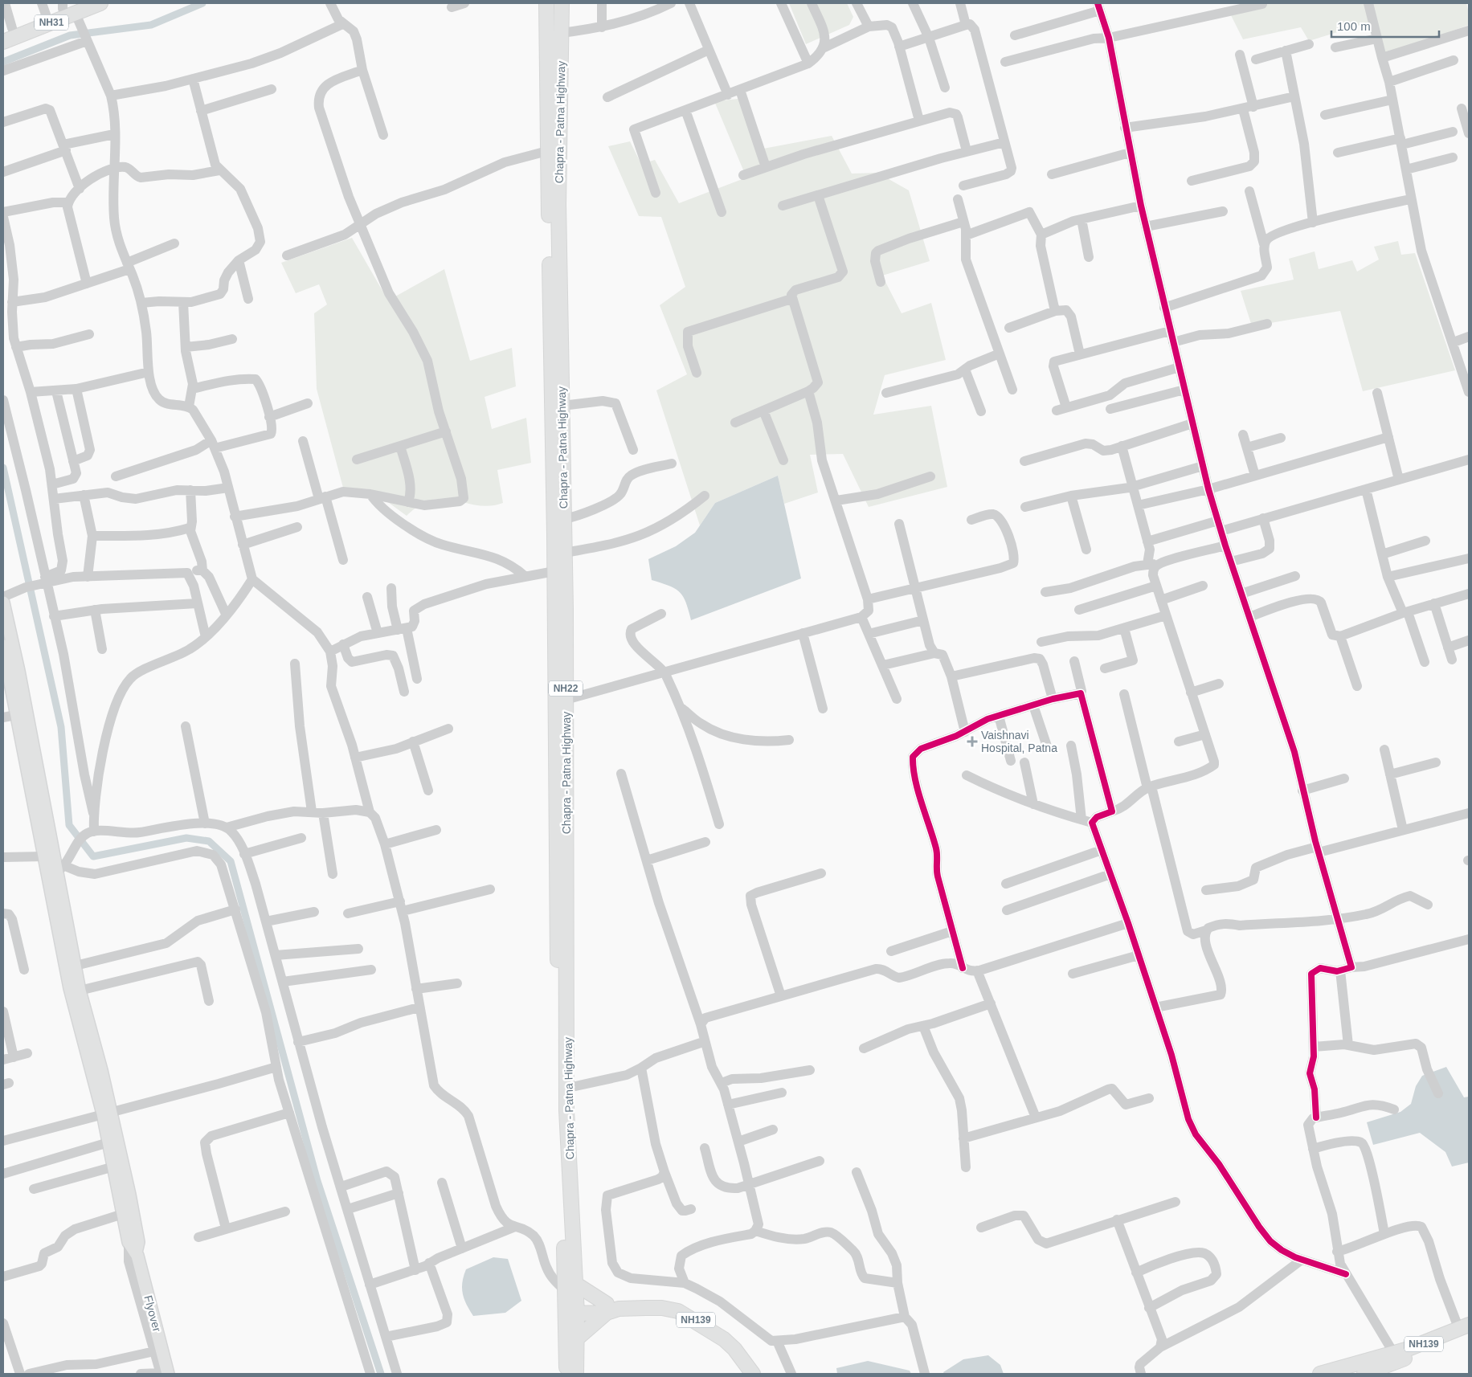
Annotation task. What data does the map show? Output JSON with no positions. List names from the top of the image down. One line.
{"streets":{"highway":["NH31","Chapra - Patna Highway","NH22","NH139"],"main road":["Flyover"]},"crossings":[["Chapra - Patna Highway","NH139"]],"places":{"health":["Vaishnavi Hospital, Patna"]},"scale_bar":"100 m"}
